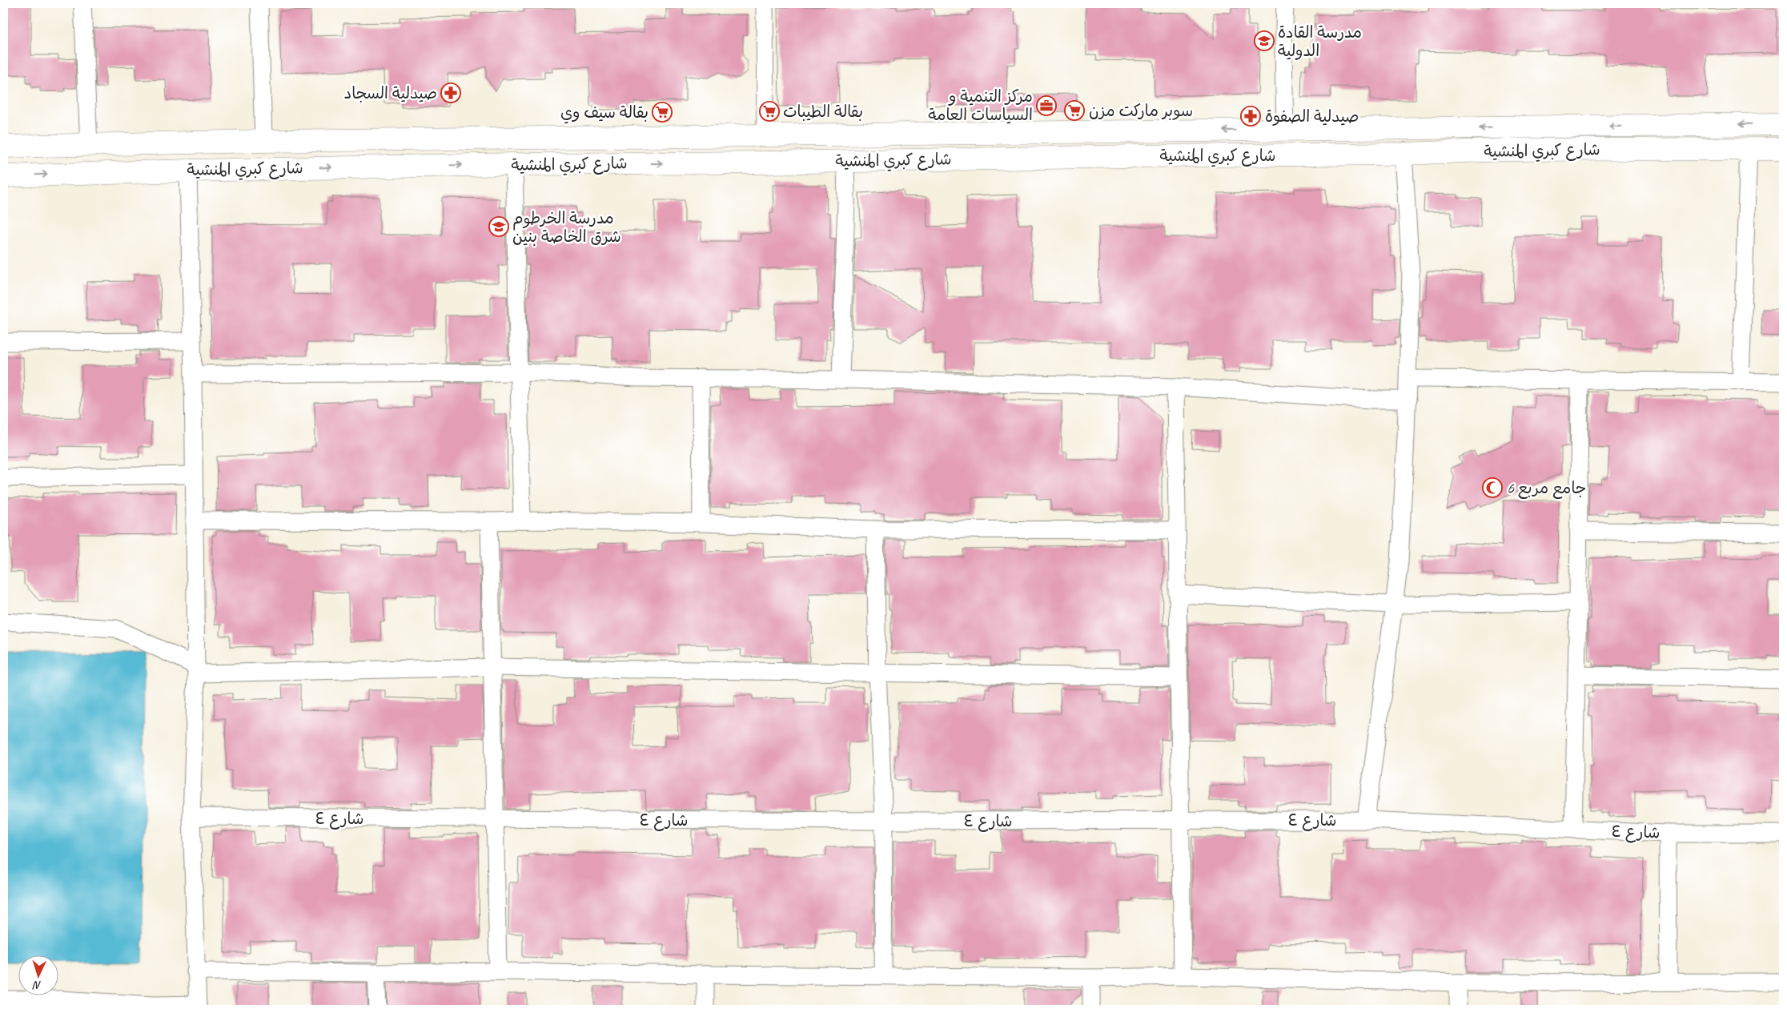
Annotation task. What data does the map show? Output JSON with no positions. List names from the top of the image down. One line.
{"streets":{"main road":["شارع كبري المنشية"],"street":["شارع ٤"]},"places":{"school or university":["مدرسة القادة الدولية","مدرسة الخرطوم شرق الخاصة بنين"],"pharmacy":["صيدلية السجاد","صيدلية الصفوة"],"office":["مركز التنمية و السياسات العامة"],"supermarket":["سوبر ماركت مزن","بقالة الطيبات","بقالة سيف وي"],"mosque":["جامع مربع 6"]},"north":"bottom"}
